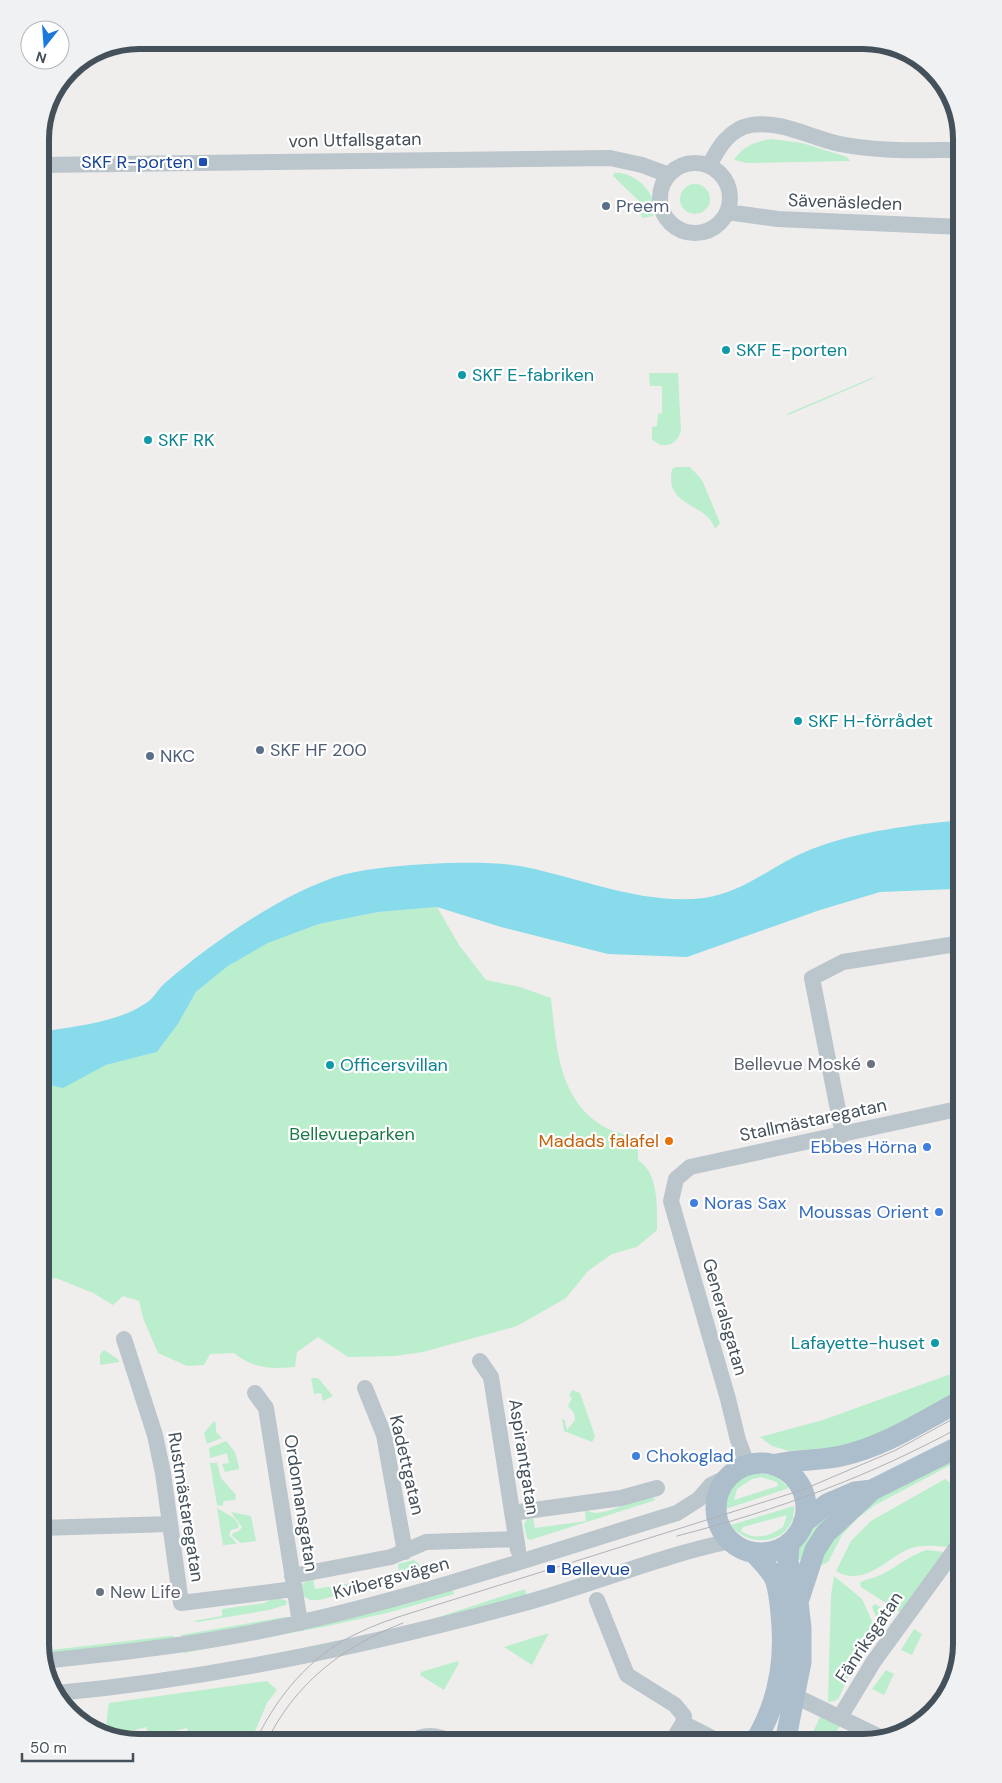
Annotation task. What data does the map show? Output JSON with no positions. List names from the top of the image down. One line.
{"streets":{"street":["von Utfallsgatan","Sävenäsleden","Stallmästaregatan","Generalsgatan","Aspirantgatan","Kadettgatan","Ordonnansgatan","Rustmästaregatan","Kvibergsvägen","Fänriksgatan"]},"crossings":[["von Utfallsgatan","Sävenäsleden"],["Stallmästaregatan","Generalsgatan"],["Generalsgatan","Kvibergsvägen"],["Aspirantgatan","Rustmästaregatan"],["Aspirantgatan","Kvibergsvägen"],["Kadettgatan","Rustmästaregatan"],["Ordonnansgatan","Rustmästaregatan"],["Ordonnansgatan","Kvibergsvägen"]],"parks":["Bellevueparken"],"places":{"transit":["SKF R-porten","Bellevue"],"other":["Preem","SKF E-porten","SKF E-fabriken","SKF RK","SKF H-förrådet","SKF HF 200","NKC","Bellevue Moské","Officersvillan","Madads falafel","Ebbes Hörna","Noras Sax","Moussas Orient","Lafayette-huset","Chokoglad","New Life"]},"scale_bar":"50 m","north":"bottom"}
